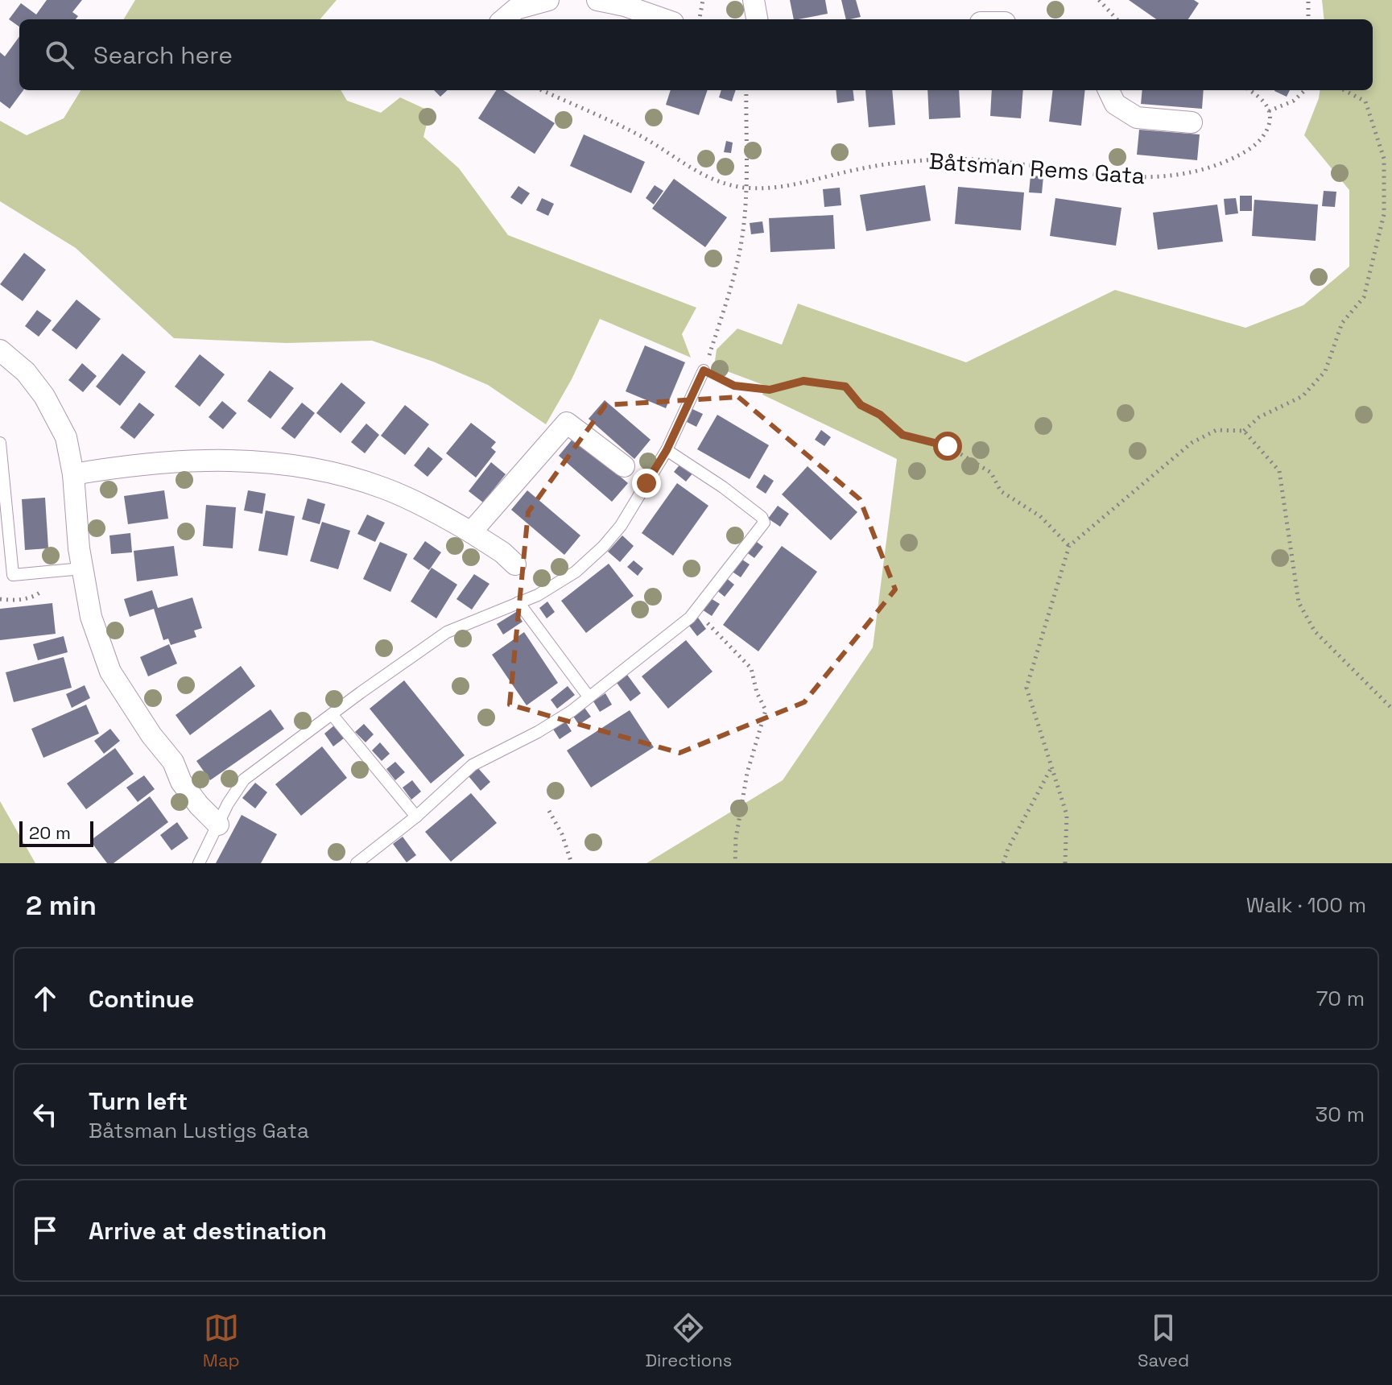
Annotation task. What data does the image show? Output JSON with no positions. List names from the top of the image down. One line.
{"streets":{"path":["Båtsman Rems Gata"]},"scale_bar":"20 m","page":{"search":"Search here","scale":"20 m","heading":["2 min","Walk · 100 m"],"list":[["Continue","70 m"],["Turn left","Båtsman Lustigs Gata","30 m"],"Arrive at destination"],"nav":["Map","Directions","Saved"]}}
